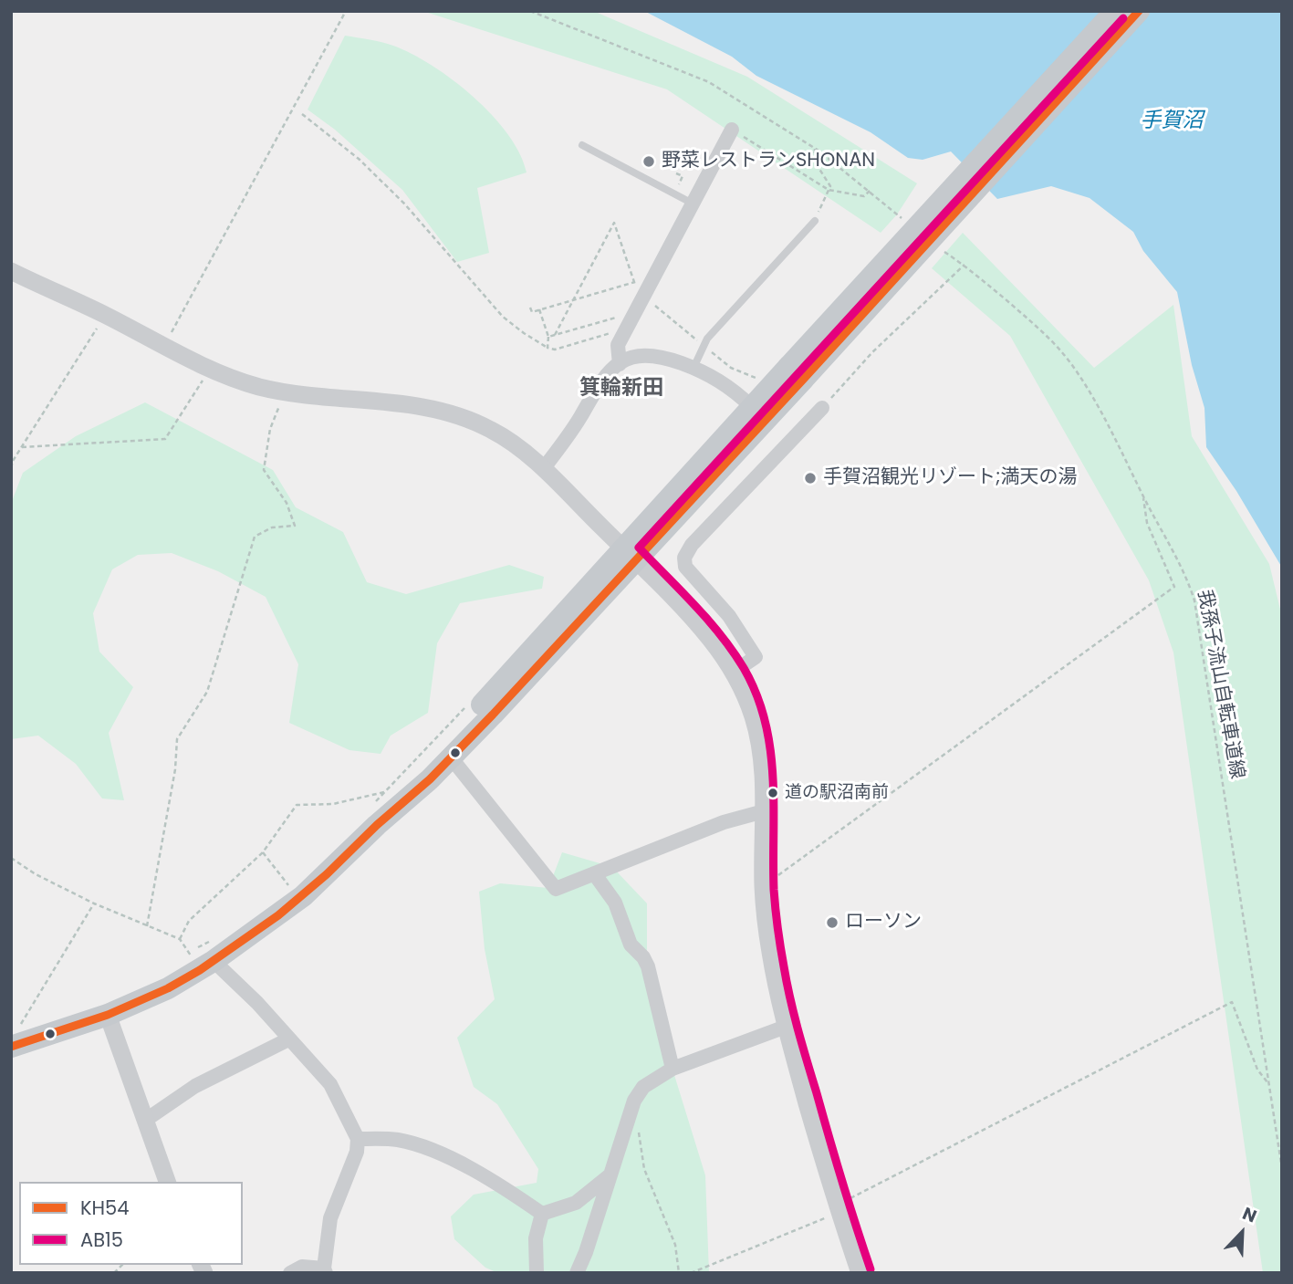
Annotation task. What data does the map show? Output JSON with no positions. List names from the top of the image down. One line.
{"streets":{"path":["我孫子流山自転車道線"]},"districts":["箕輪新田"],"water":["手賀沼"],"places":["野菜レストランSHONAN","手賀沼観光リゾート;満天の湯","道の駅沼南前","ローソン"],"lines":["transit line KH54","transit line AB15"],"legend":["KH54","AB15"],"north":"top right"}
